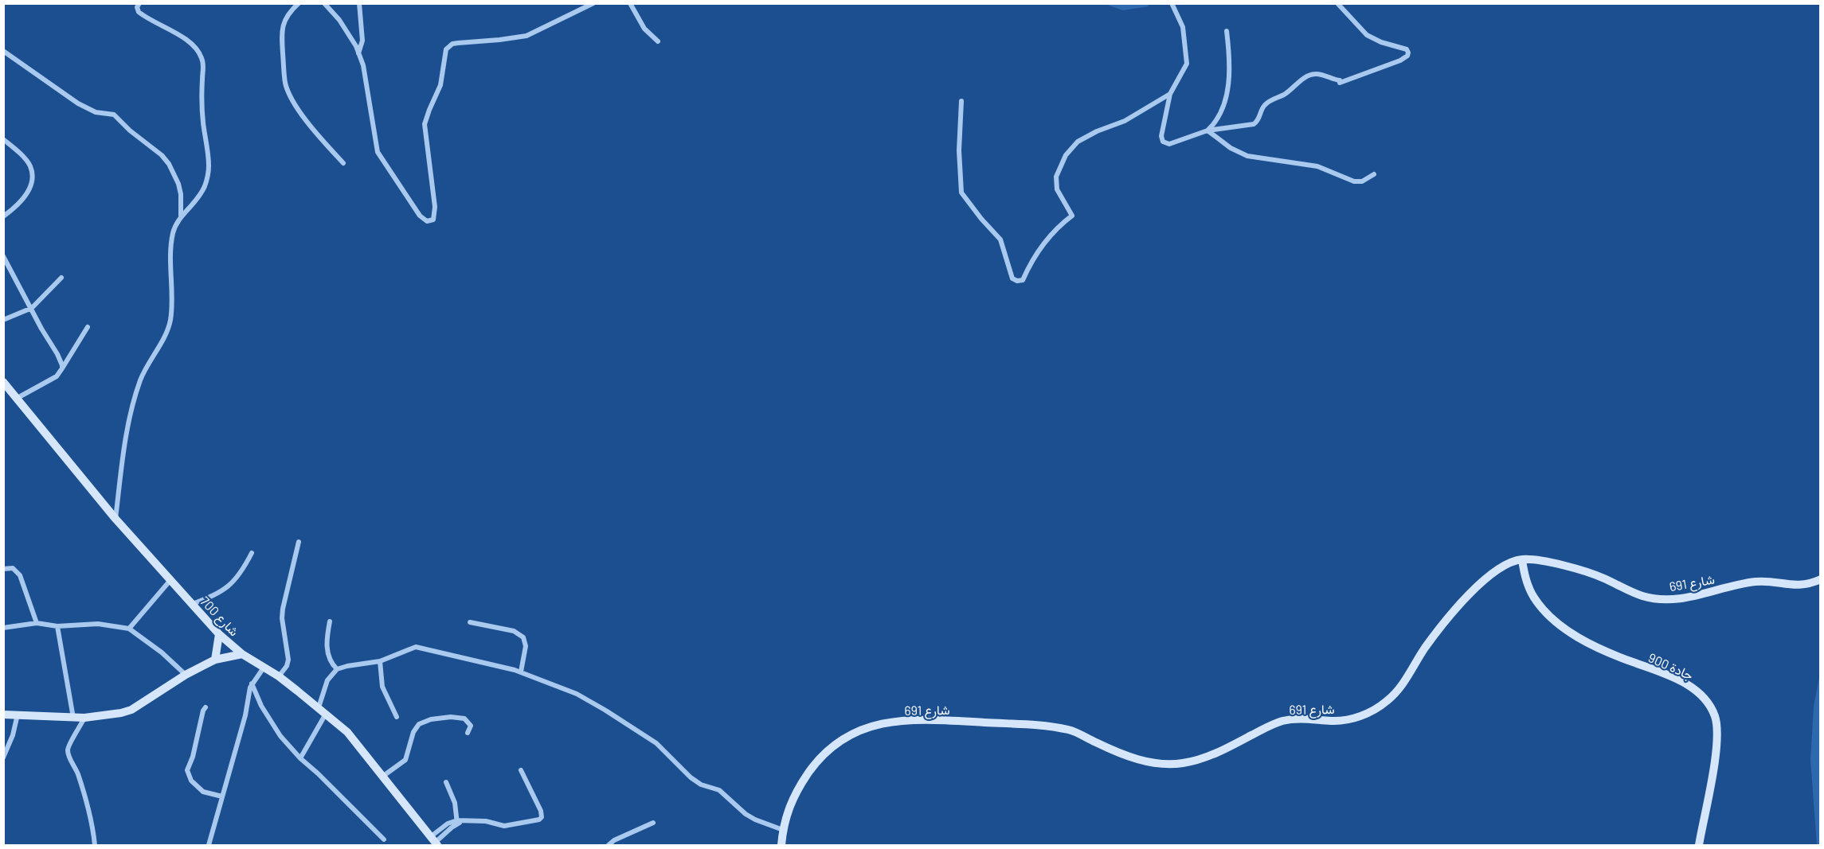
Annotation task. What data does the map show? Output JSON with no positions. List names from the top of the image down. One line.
{"streets":{"main road":["شارع 691","شارع 700","جادة 900"]},"crossings":[["شارع 691","جادة 900"]]}
